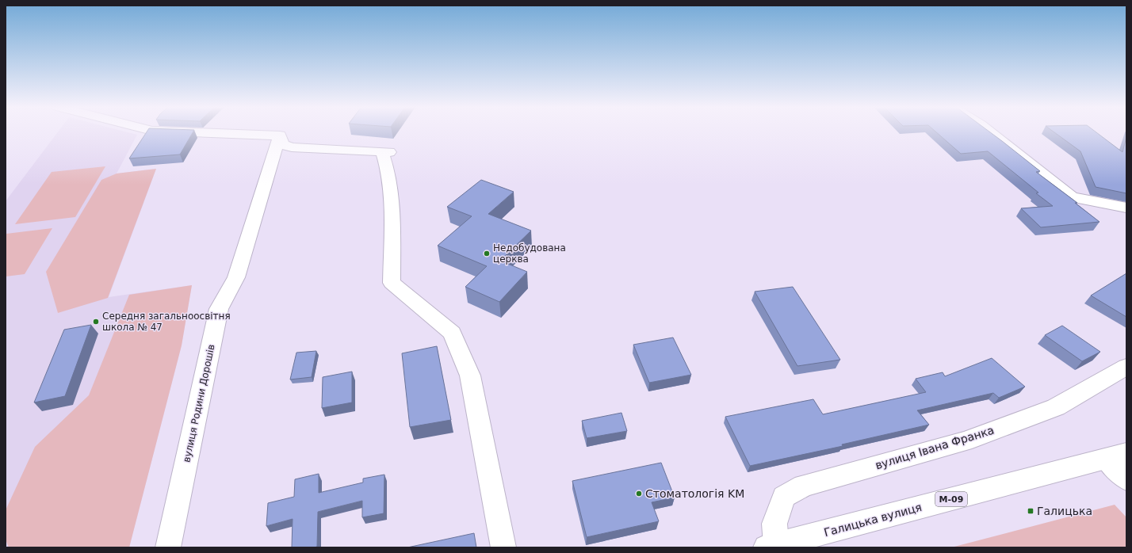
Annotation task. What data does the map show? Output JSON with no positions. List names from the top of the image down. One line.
{"streets":{"street":["вулиця Родини Дорошів","вулиця Івана Франка","М-09","Галицька вулиця"]},"crossings":[["вулиця Івана Франка","Галицька вулиця"]],"places":{"other":["Недобудована церква","Середня загальноосвітня школа № 47","Стоматологія KM"],"transit":["Галицька"]}}
